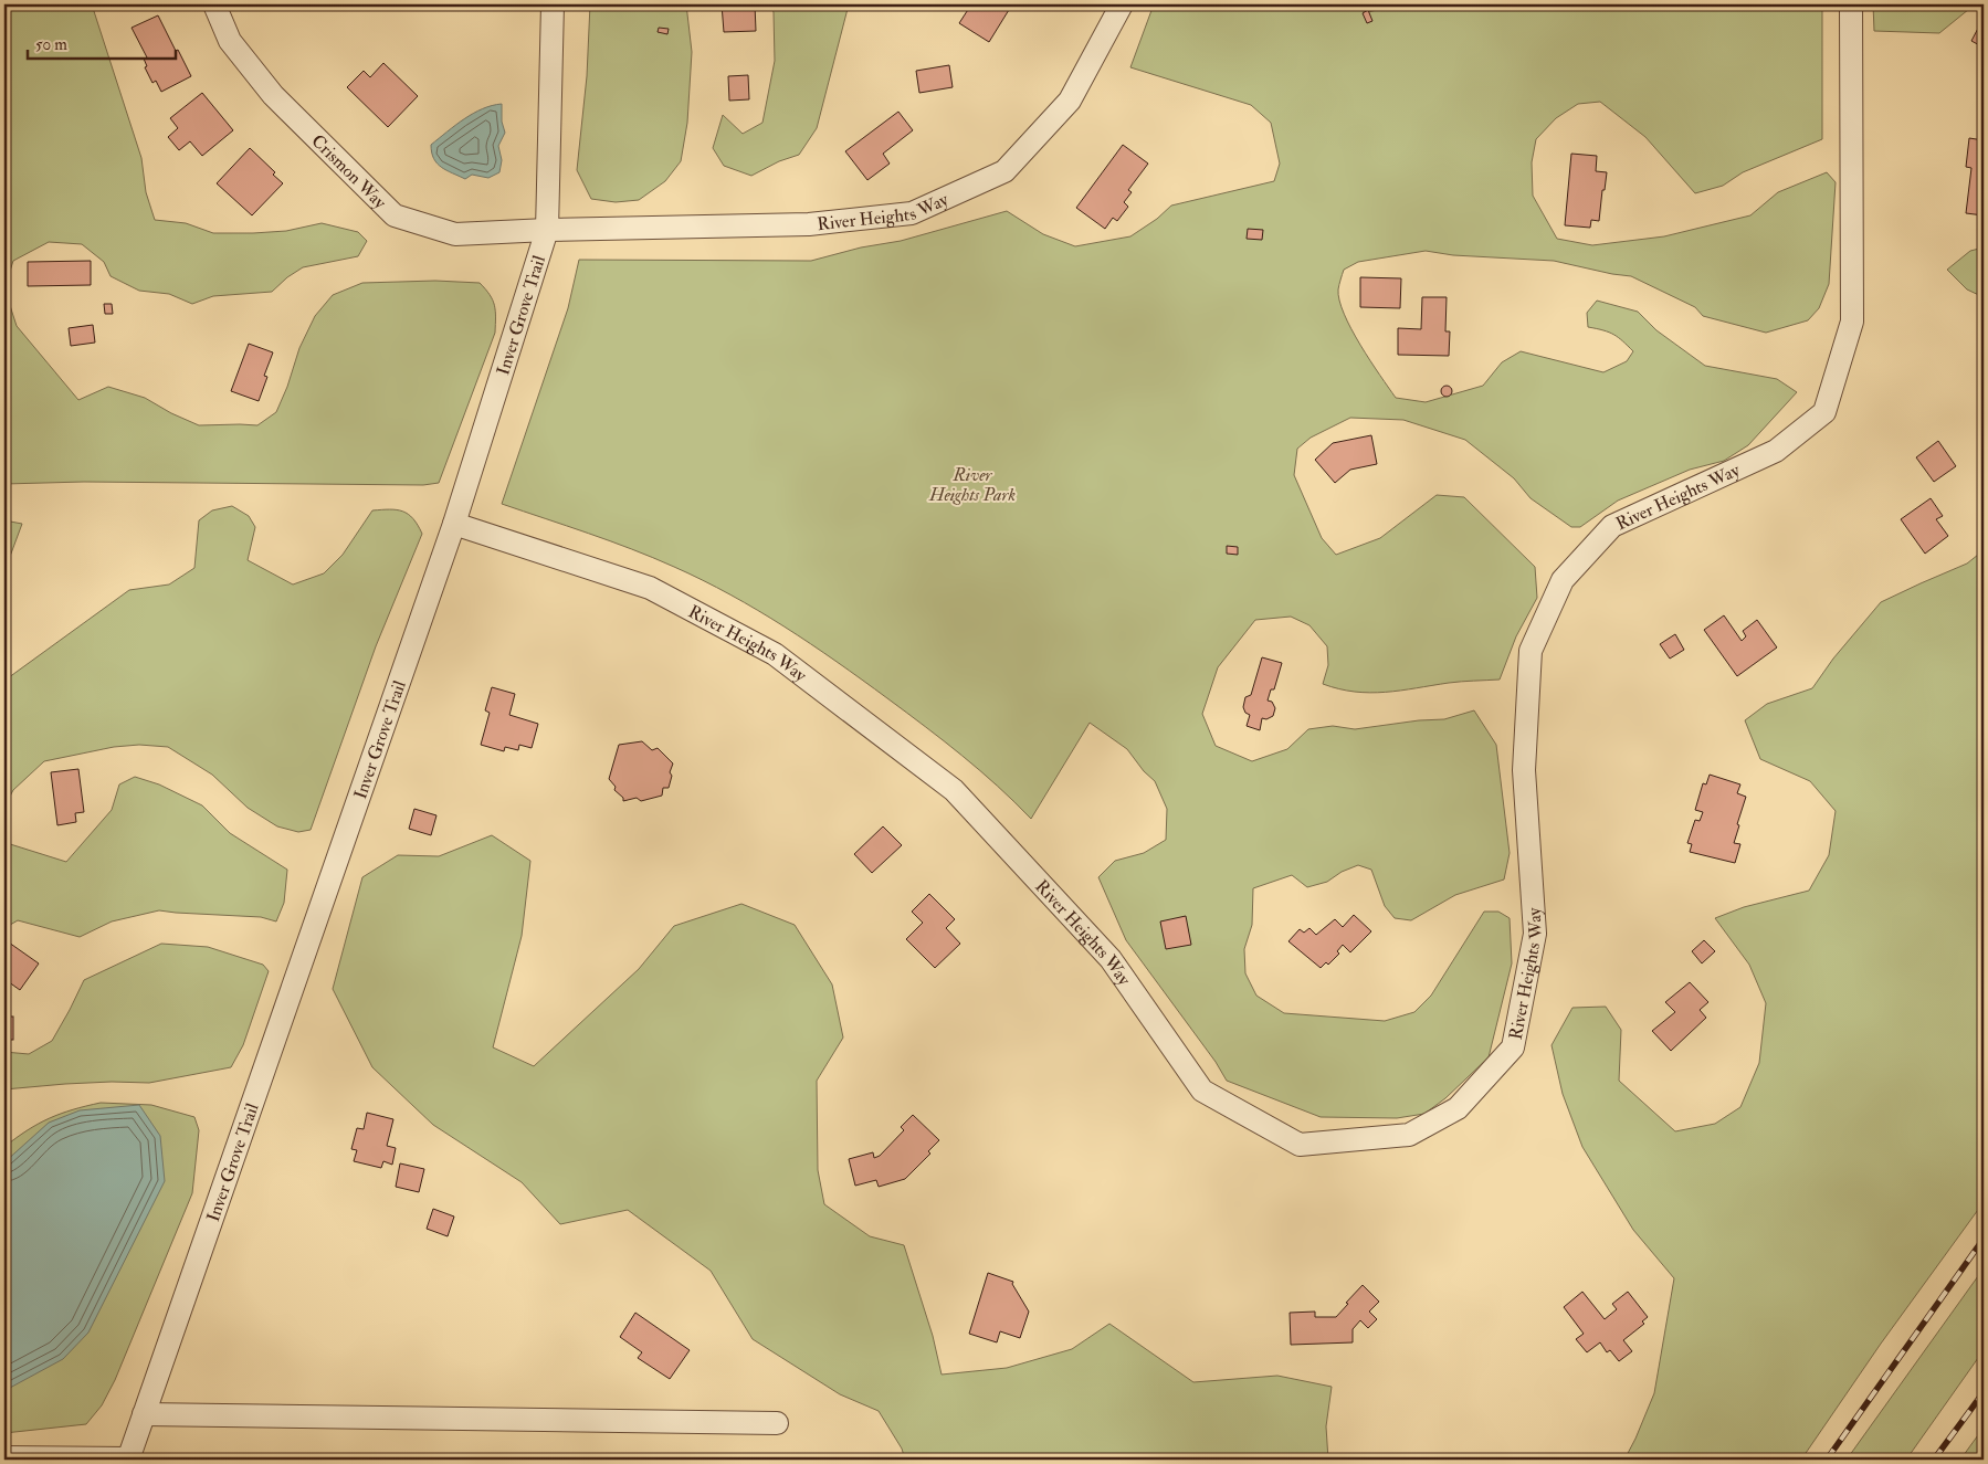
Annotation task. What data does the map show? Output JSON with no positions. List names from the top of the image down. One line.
{"streets":{"street":["Crismon Way","River Heights Way","Inver Grove Trail"]},"crossings":[["Crismon Way","River Heights Way"],["Crismon Way","Inver Grove Trail"],["River Heights Way","Inver Grove Trail"]],"parks":["River Heights Park"],"scale_bar":"50 m"}
